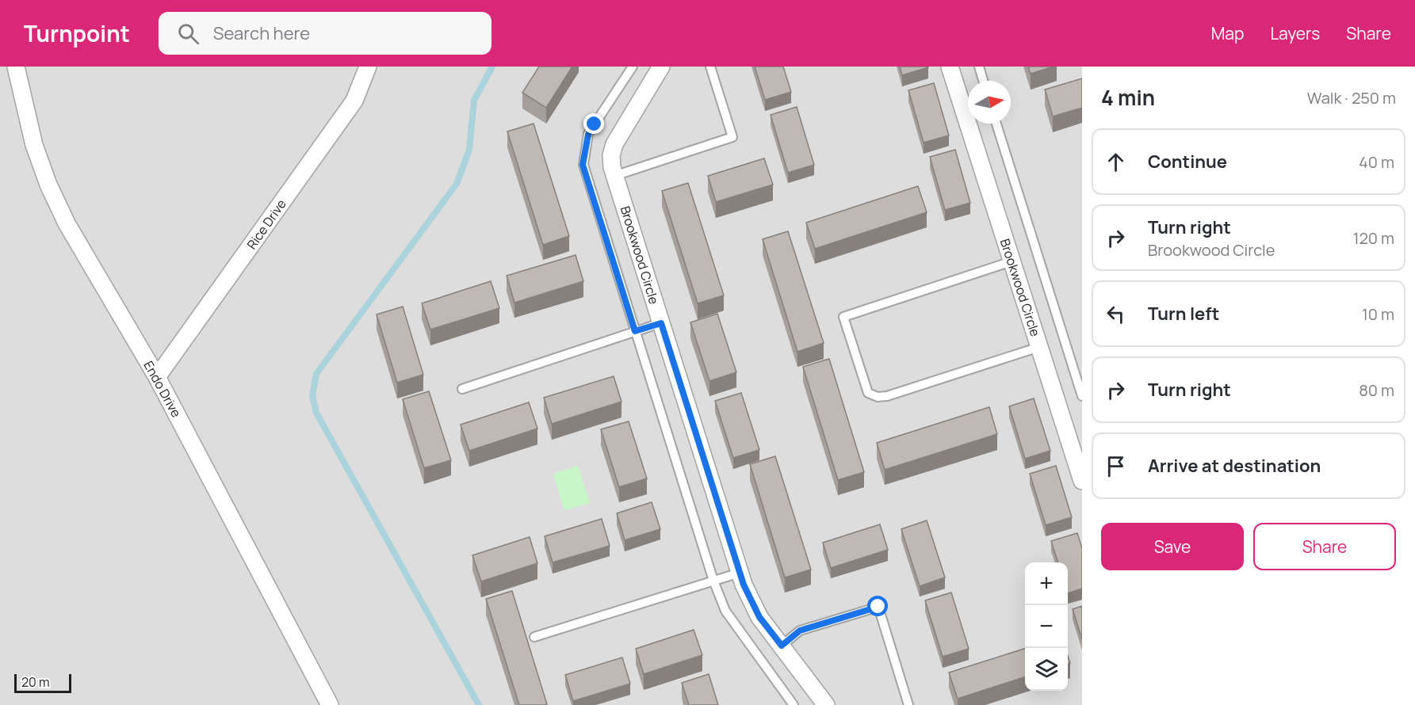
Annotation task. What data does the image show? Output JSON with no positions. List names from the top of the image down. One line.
{"streets":{"street":["Rice Drive","Brookwood Circle","Endo Drive"]},"crossings":[["Rice Drive","Endo Drive"]],"scale_bar":"20 m","north":"right","page":{"header":"Turnpoint","search":"Search here","nav":["Map","Layers","Share"],"heading":["4 min","Walk · 250 m"],"list":[["Continue","40 m"],["Turn right","Brookwood Circle","120 m"],["Turn left","10 m"],["Turn right","80 m"],"Arrive at destination"],"buttons":["Save","Share"],"map_buttons":["+","−"],"scale":"20 m"}}
